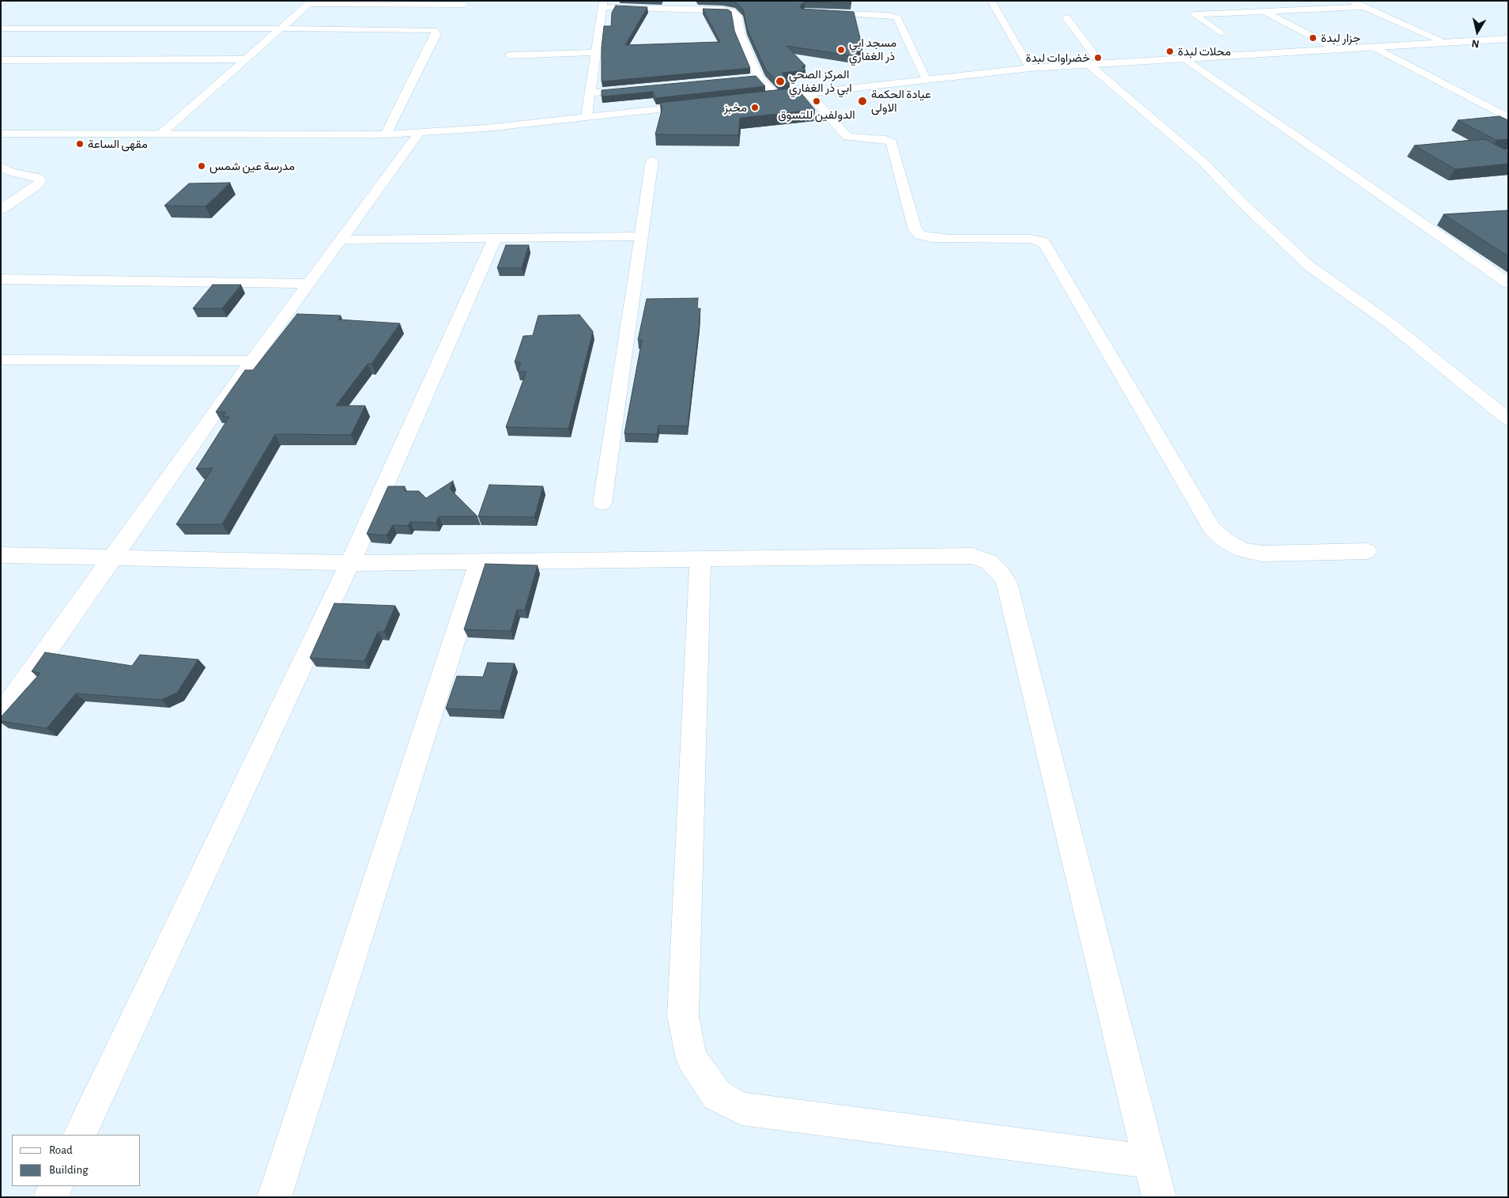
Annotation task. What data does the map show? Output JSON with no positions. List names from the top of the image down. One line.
{"places":["جزار لبدة","مسجد ابي ذر الغفاري","محلات لبدة","خضراوات لبدة","المركز الصحي ابي ذر الغفاري","الدولفين للتسوق","عيادة الحكمة الاولى","مخبز","مقهى الساعة","مدرسة عين شمس"],"legend":["Road","Building"],"north":"bottom"}
